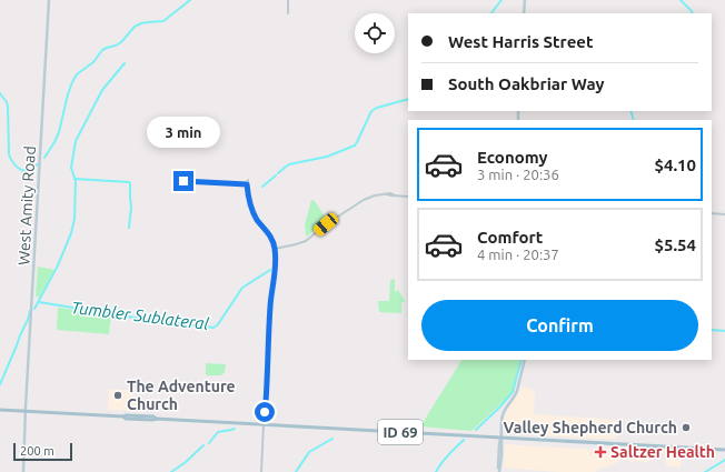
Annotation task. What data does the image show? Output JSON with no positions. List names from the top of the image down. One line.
{"streets":{"main road":["West Amity Road","ID 69"]},"crossings":[["West Amity Road","ID 69"]],"water":["Tumbler Sublateral"],"places":{"other":["The Adventure Church","Valley Shepherd Church"],"health":["Saltzer Health"]},"scale_bar":"200 m","page":{"banner":["West Harris Street","South Oakbriar Way"],"bubble":"3 min","list":[{"name":"Economy","note":"3 min · 20:36","value":"$4.10"},{"name":"Comfort","note":"4 min · 20:37","value":"$5.54"}],"buttons":"Confirm","scale":"200 m"}}
